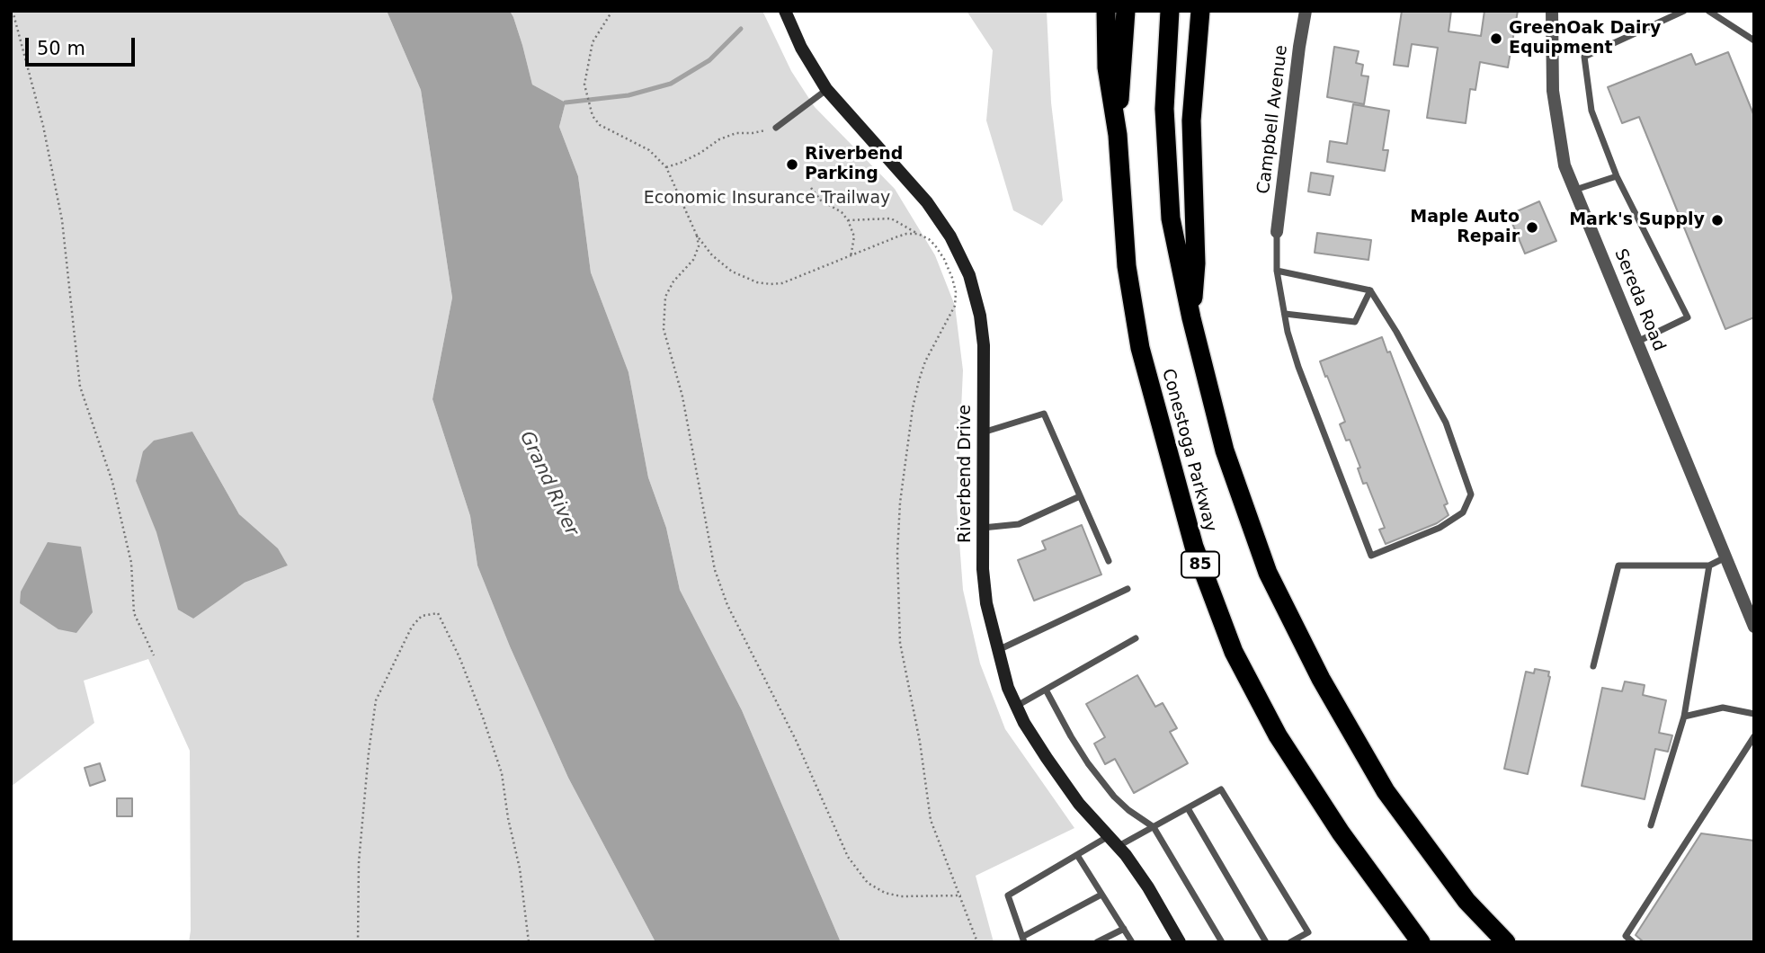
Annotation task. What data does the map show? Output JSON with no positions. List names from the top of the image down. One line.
{"streets":{"highway":["Conestoga Parkway","85"],"street":["Campbell Avenue","Sereda Road","Riverbend Drive"]},"water":["Grand River"],"parks":["Economic Insurance Trailway"],"places":["GreenOak Dairy Equipment","Riverbend Parking","Mark's Supply","Maple Auto Repair"],"scale_bar":"50 m"}
